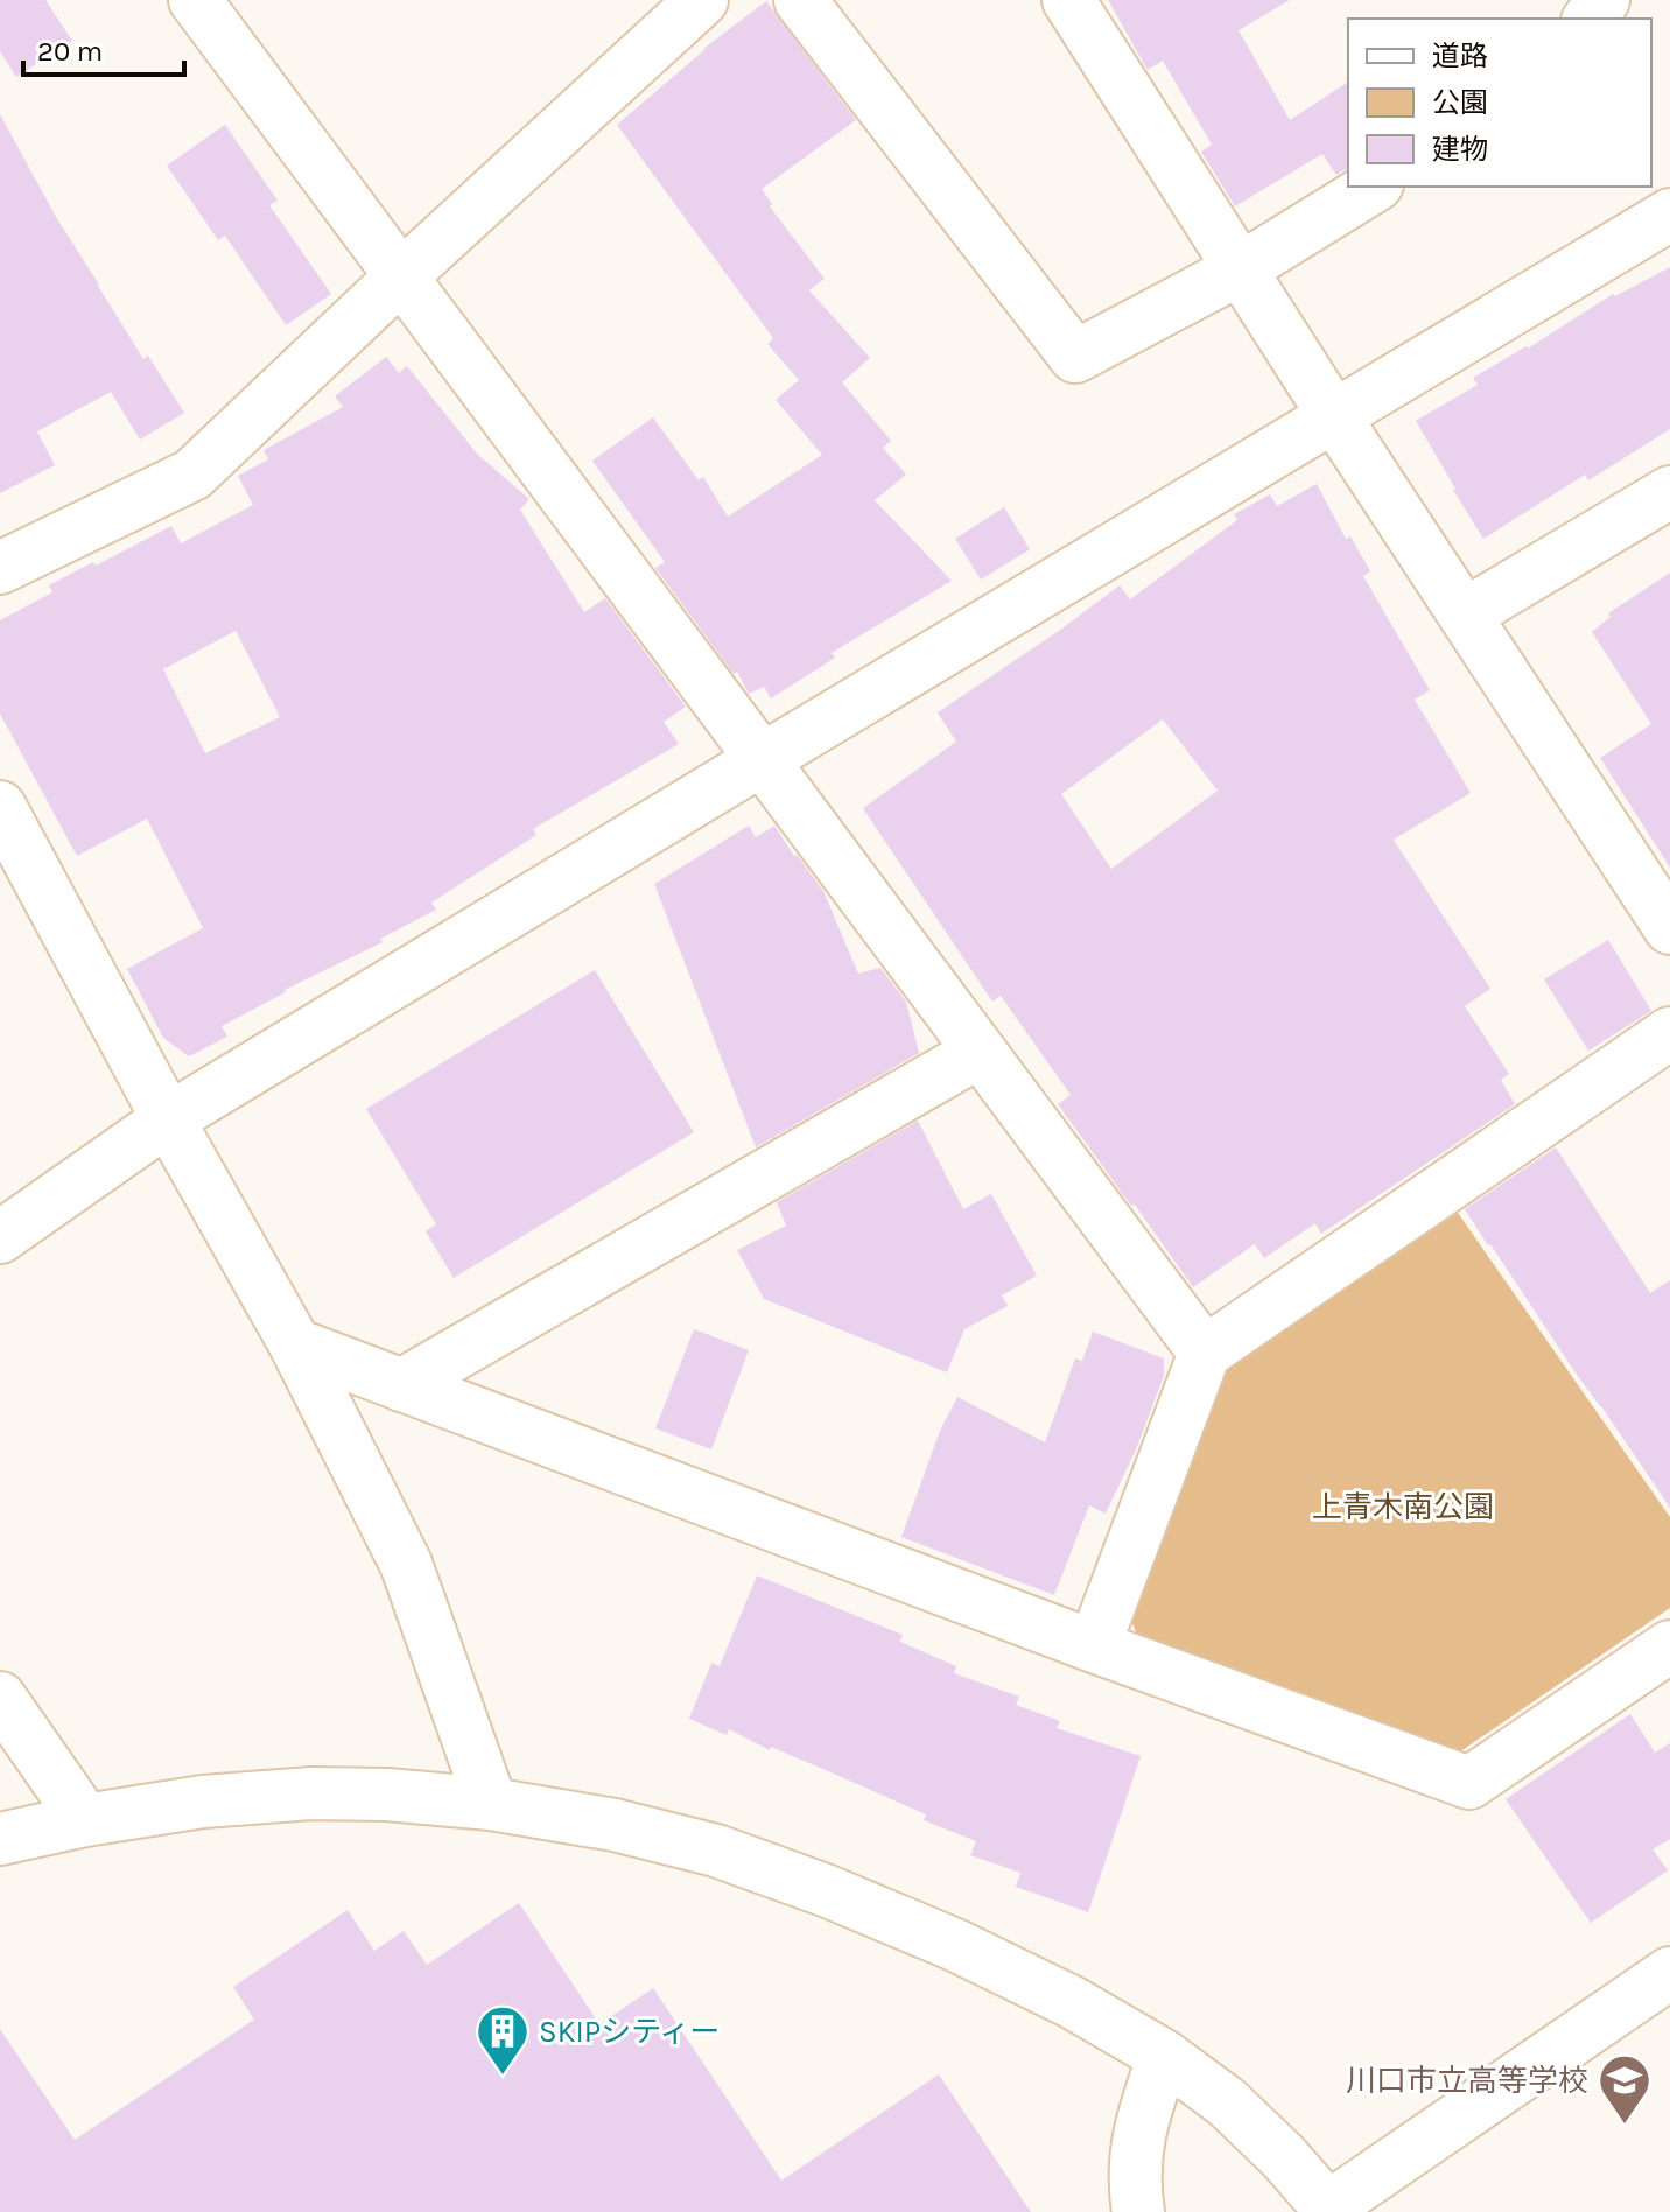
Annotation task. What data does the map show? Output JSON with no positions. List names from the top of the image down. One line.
{"parks":["上青木南公園"],"places":{"building":["SKIPシティー"],"school or university":["川口市立高等学校"]},"legend":["道路","公園","建物"],"scale_bar":"20 m"}
